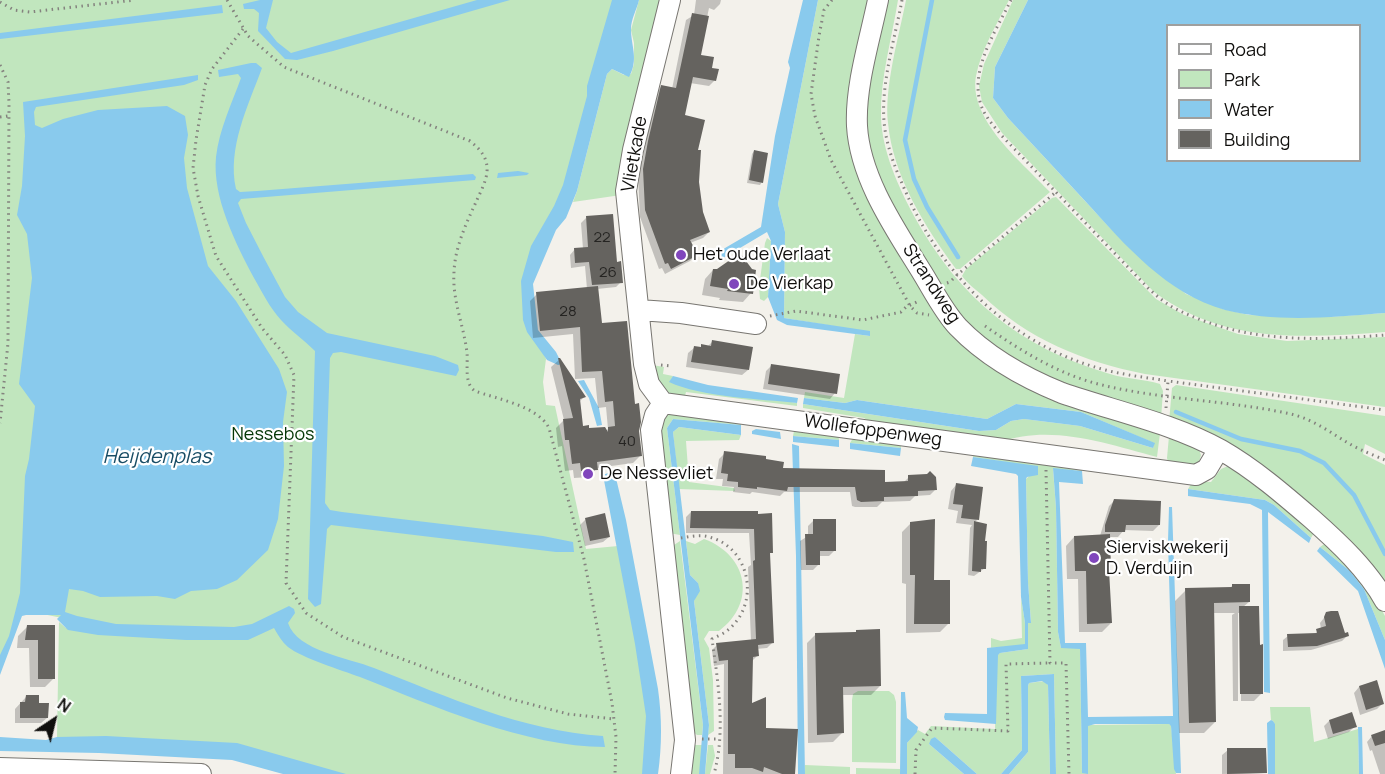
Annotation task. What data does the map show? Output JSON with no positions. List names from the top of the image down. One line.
{"streets":{"street":["Vlietkade","Strandweg","Wollefoppenweg"]},"crossings":[["Vlietkade","Wollefoppenweg"],["Strandweg","Wollefoppenweg"]],"water":["Heijdenplas"],"parks":["Nessebos"],"places":["Het oude Verlaat","De Vierkap","De Nessevliet","Sierviskwekerij D. Verduijn"],"house_numbers":["22","26","28","40"],"legend":["Road","Park","Water","Building"],"north":"top right"}
